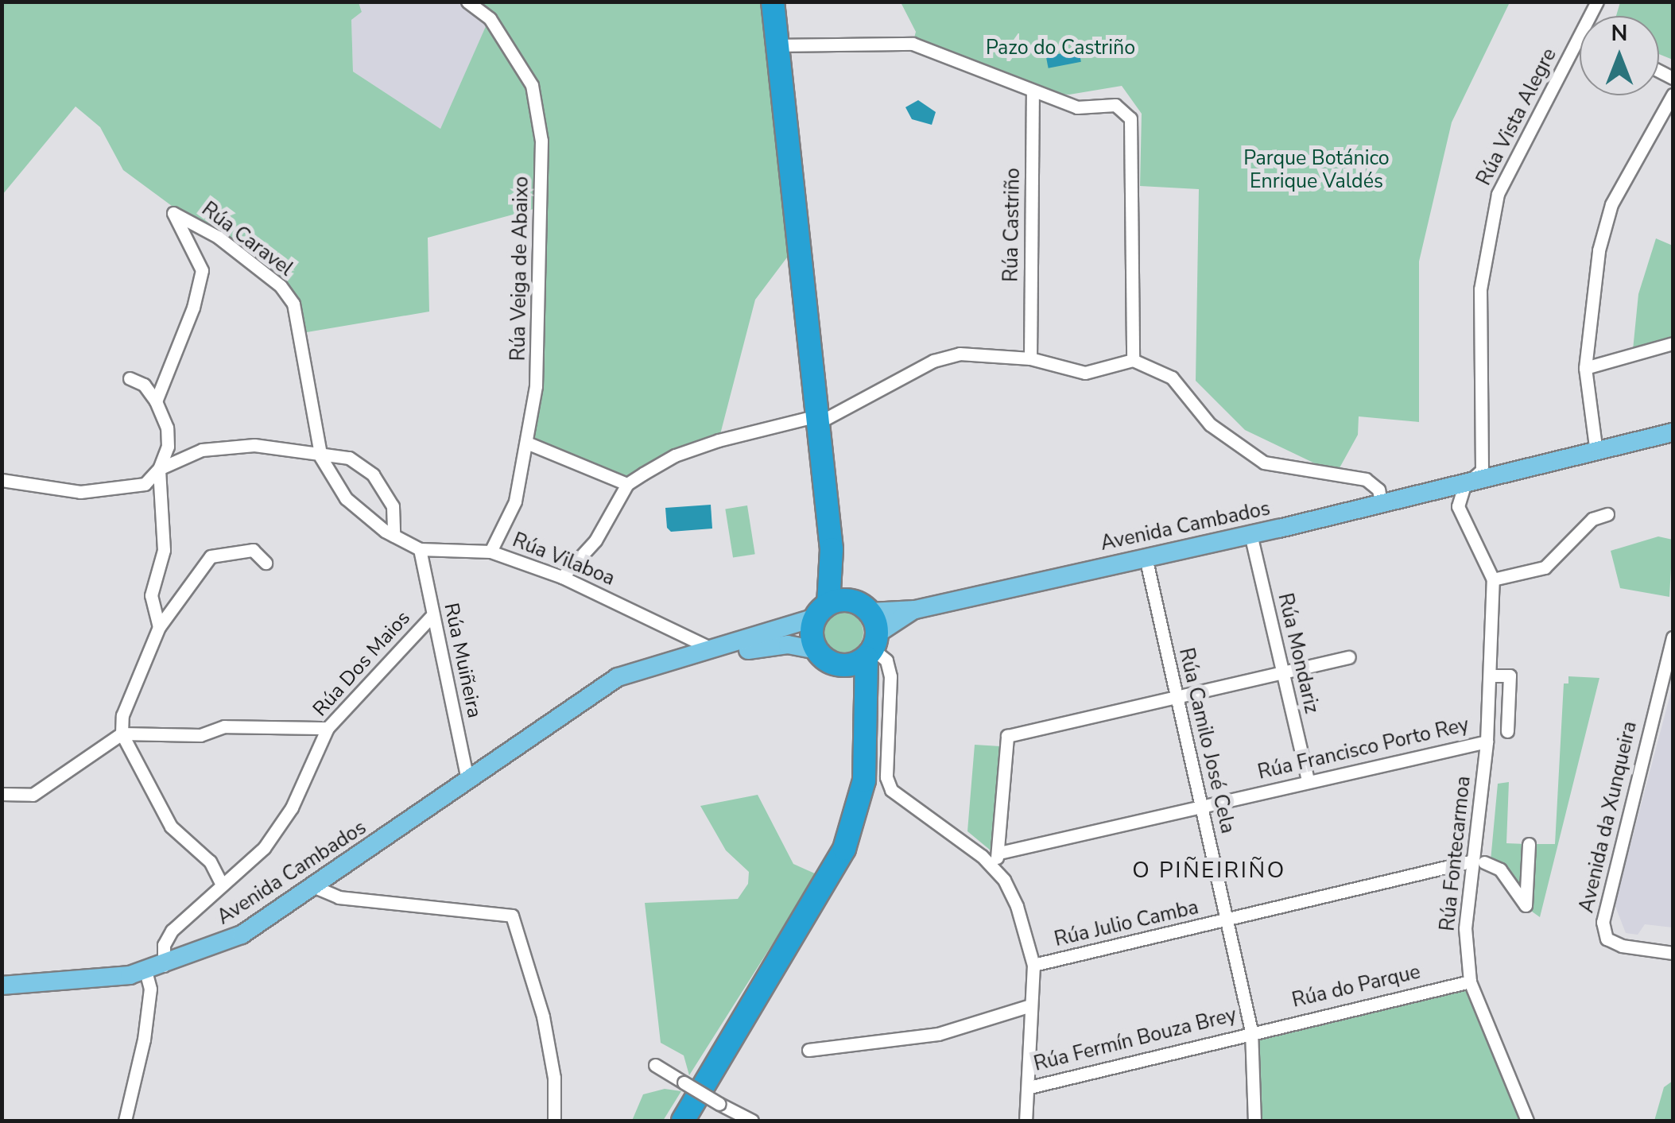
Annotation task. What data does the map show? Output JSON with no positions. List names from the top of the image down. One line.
{"streets":{"main road":["Avenida Cambados"],"street":["Rúa Vista Alegre","Rúa Castriño","Rúa Caravel","Rúa Veiga de Abaixo","Rúa Vilaboa","Rúa Mondariz","Rúa Muiñeira","Rúa Dos Maios","Rúa Camilo José Cela","Rúa Francisco Porto Rey","Avenida da Xunqueira","Rúa Fontecarmoa","Rúa Julio Camba","Rúa do Parque","Rúa Fermín Bouza Brey"]},"crossings":[["Rúa Vista Alegre","Avenida Cambados"],["Rúa Vista Alegre","Rúa Fontecarmoa"],["Rúa Caravel","Rúa Vilaboa"],["Rúa Veiga de Abaixo","Rúa Vilaboa"],["Avenida Cambados","Rúa Mondariz"],["Avenida Cambados","Rúa Muiñeira"],["Avenida Cambados","Rúa Dos Maios"],["Avenida Cambados","Rúa Camilo José Cela"],["Avenida Cambados","Rúa Fontecarmoa"],["Rúa Vilaboa","Rúa Muiñeira"],["Rúa Mondariz","Rúa Francisco Porto Rey"],["Rúa Muiñeira","Rúa Dos Maios"],["Rúa Camilo José Cela","Rúa Francisco Porto Rey"],["Rúa Camilo José Cela","Rúa Julio Camba"],["Rúa Camilo José Cela","Rúa do Parque"],["Rúa Camilo José Cela","Rúa Fermín Bouza Brey"],["Rúa Francisco Porto Rey","Rúa Fontecarmoa"],["Rúa Fontecarmoa","Rúa Julio Camba"],["Rúa Fontecarmoa","Rúa do Parque"],["Rúa do Parque","Rúa Fermín Bouza Brey"]],"districts":["O PIÑEIRIÑO"],"parks":["Pazo do Castriño","Parque Botánico Enrique Valdés"],"north":"top"}
